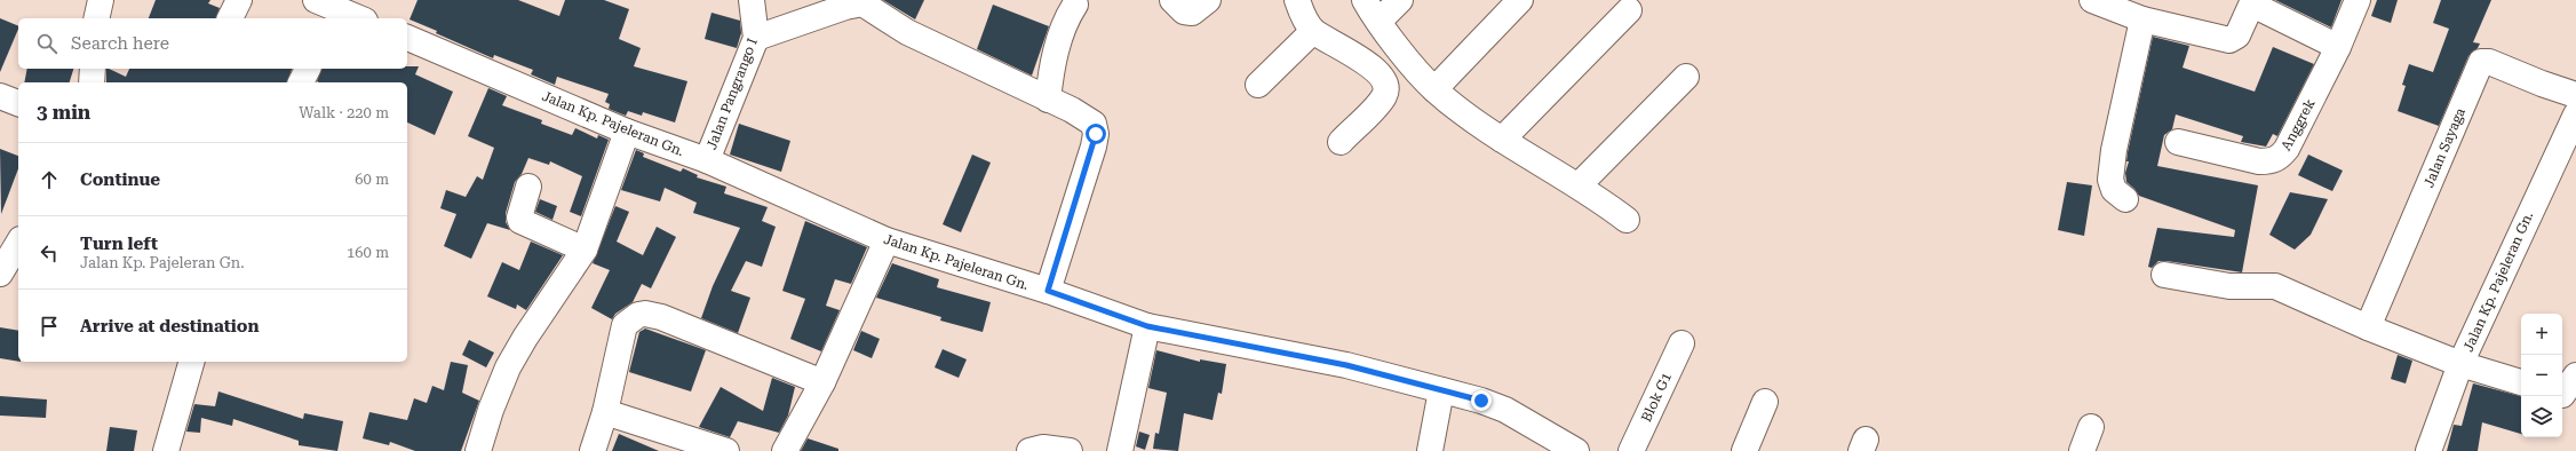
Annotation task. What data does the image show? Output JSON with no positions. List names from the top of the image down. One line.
{"streets":{"street":["Jalan Pangrango I","Jalan Kp. Pajeleran Gn.","Anggrek","Jalan Sayaga","Blok G1"]},"crossings":[["Jalan Pangrango I","Jalan Kp. Pajeleran Gn."]],"page":{"search":"Search here","heading":["3 min","Walk · 220 m"],"list":[["Continue","60 m"],["Turn left","Jalan Kp. Pajeleran Gn.","160 m"],"Arrive at destination"],"map_buttons":["+","−"]}}
